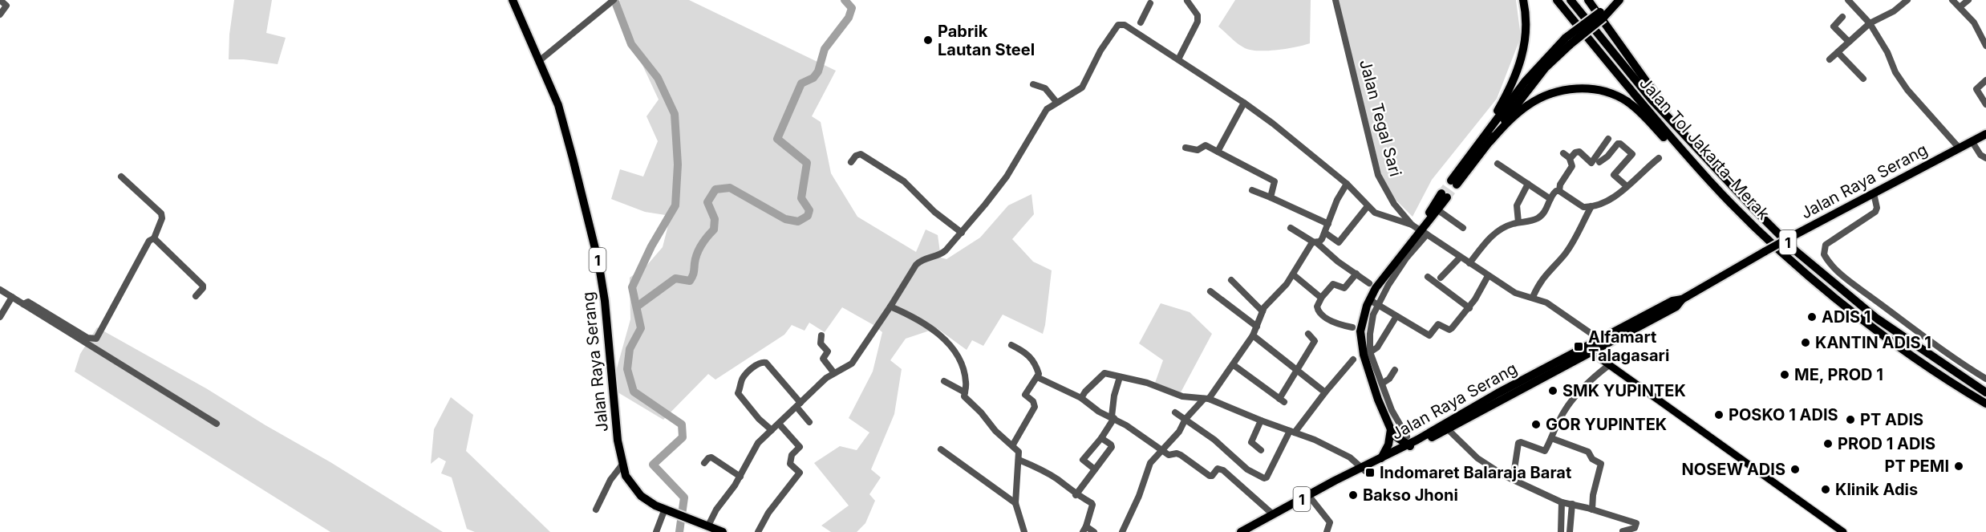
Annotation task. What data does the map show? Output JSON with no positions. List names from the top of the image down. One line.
{"streets":{"highway":["Jalan Tol Jakarta–Merak","Jalan Raya Serang","1"],"street":["Jalan Tegal Sari"]},"places":{"other":["Pabrik Lautan Steel","ADIS 1","KANTIN ADIS 1","ME, PROD 1","SMK YUPINTEK","POSKO 1 ADIS","PT ADIS","GOR YUPINTEK","PROD 1 ADIS","PT PEMI","NOSEW ADIS","Klinik Adis","Bakso Jhoni"],"transit":["Alfamart Talagasari","Indomaret Balaraja Barat"]}}
